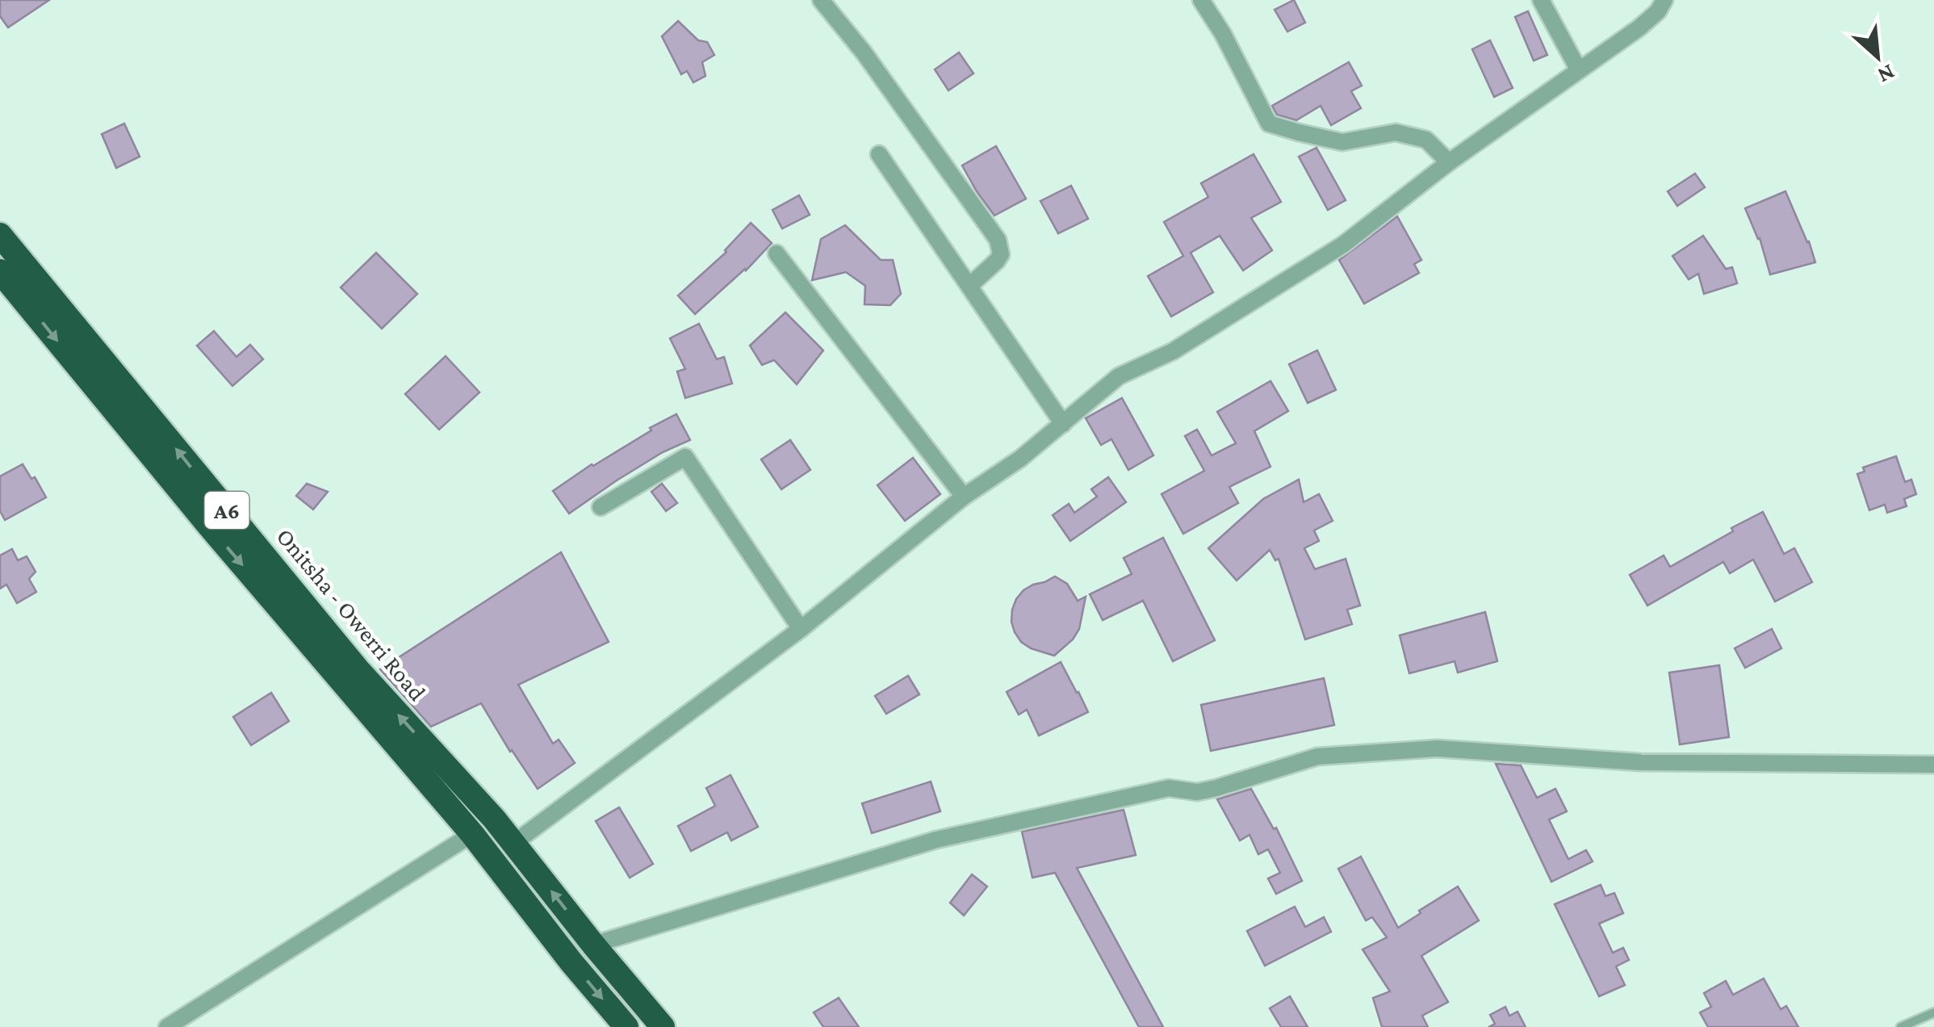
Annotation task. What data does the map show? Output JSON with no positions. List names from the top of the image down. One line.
{"streets":{"highway":["A6","Onitsha - Owerri Road"]},"north":"bottom right"}
